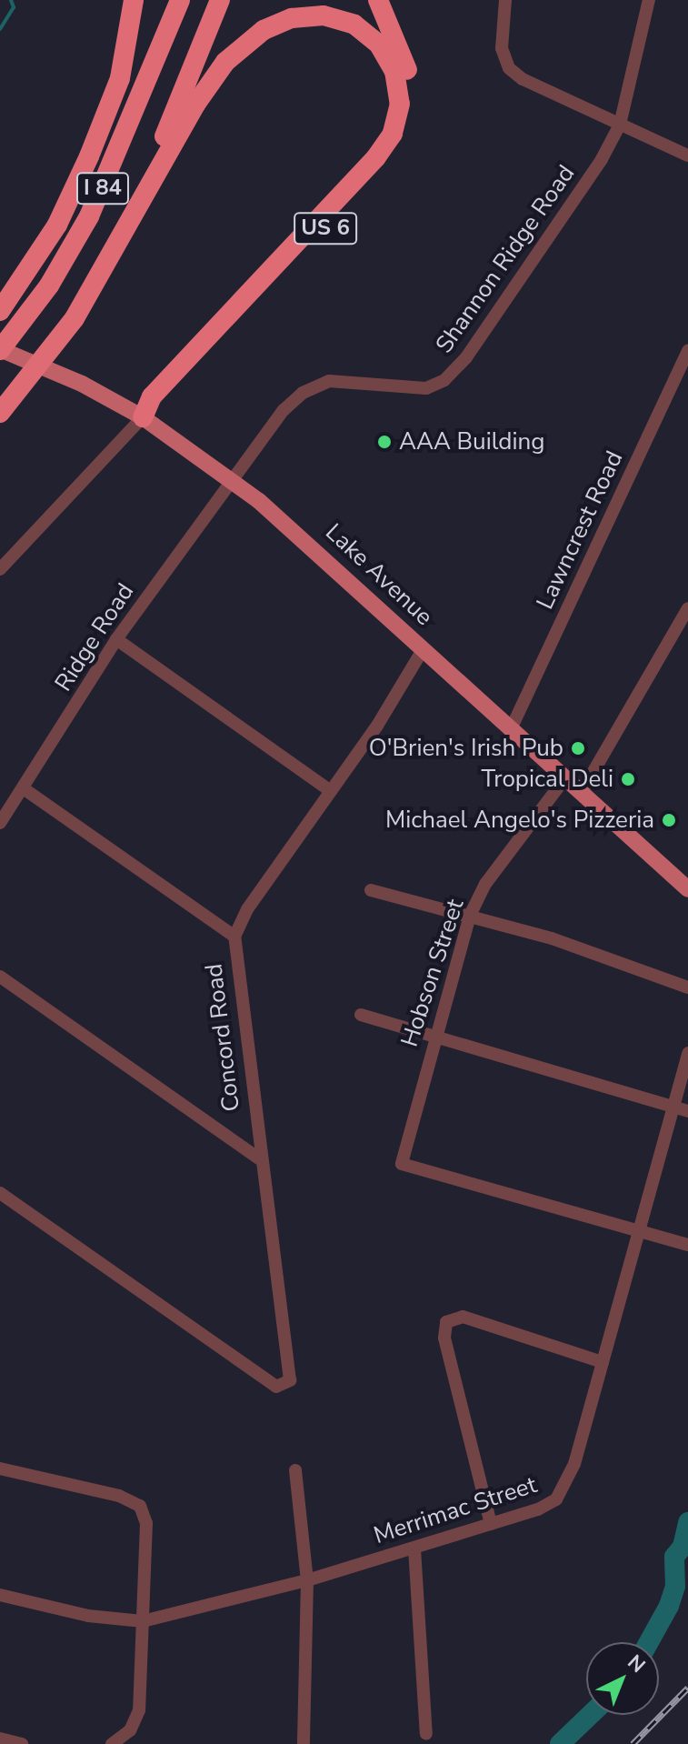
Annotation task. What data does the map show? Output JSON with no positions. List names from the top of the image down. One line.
{"streets":{"highway":["I 84","US 6"],"main road":["Lake Avenue"],"street":["Shannon Ridge Road","Lawncrest Road","Ridge Road","Hobson Street","Concord Road","Merrimac Street"]},"crossings":[["I 84","Lake Avenue"],["US 6","Lake Avenue"],["Shannon Ridge Road","Lake Avenue"],["Shannon Ridge Road","Ridge Road"],["Lawncrest Road","Lake Avenue"],["Lake Avenue","Ridge Road"],["Lake Avenue","Hobson Street"],["Lake Avenue","Concord Road"],["Hobson Street","Merrimac Street"]],"places":["AAA Building","O'Brien's Irish Pub","Tropical Deli","Michael Angelo's Pizzeria"],"north":"top right"}
